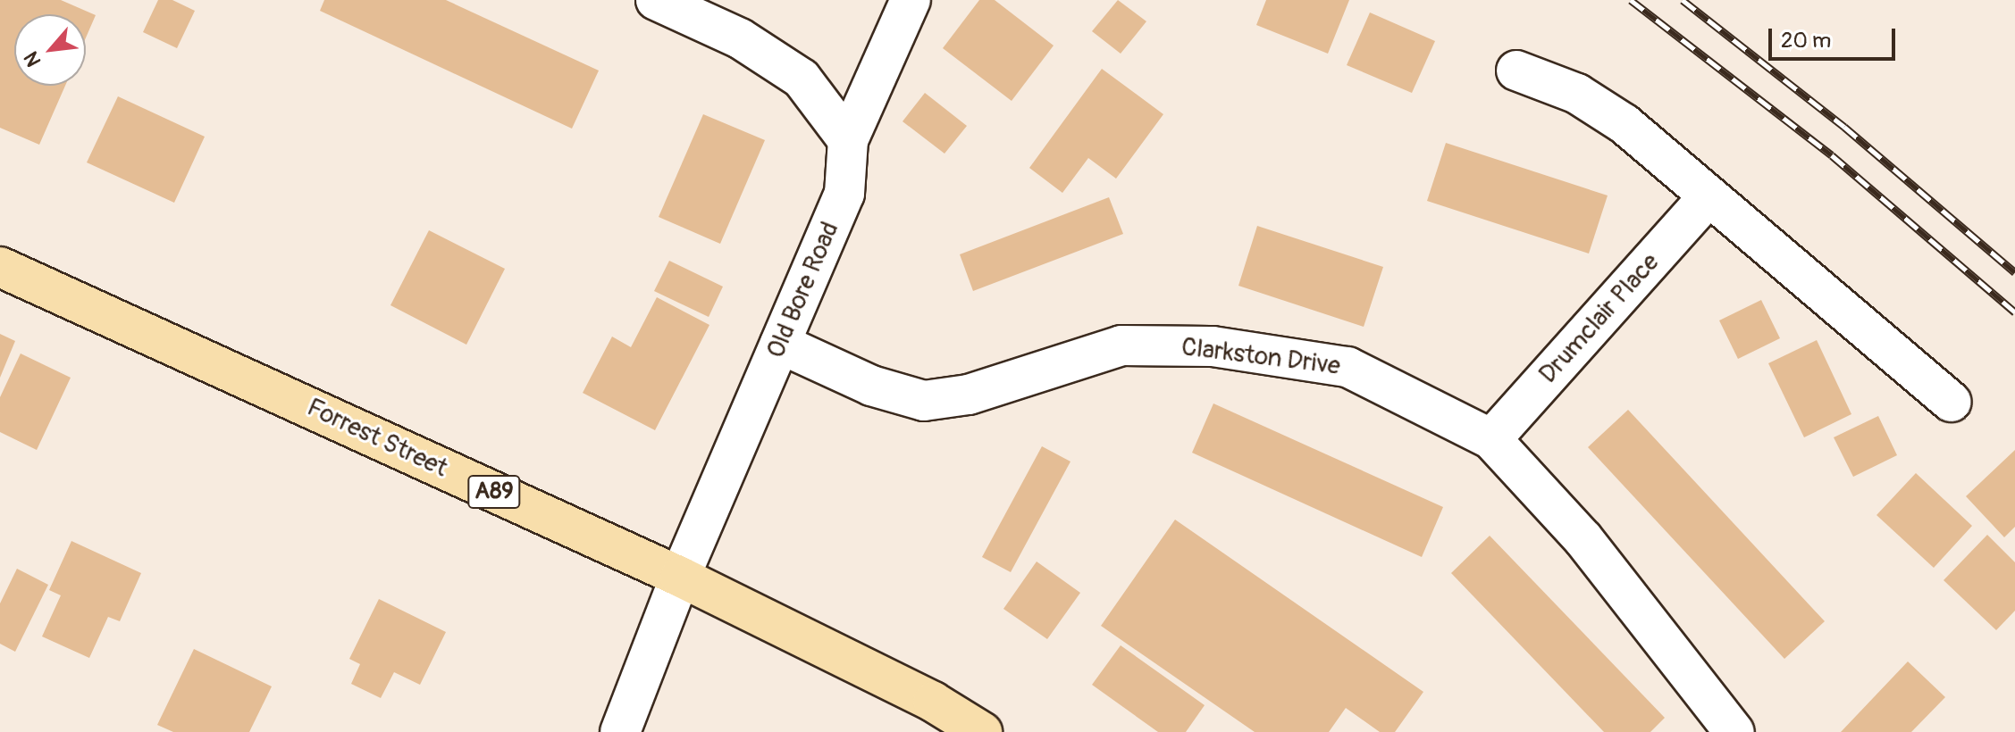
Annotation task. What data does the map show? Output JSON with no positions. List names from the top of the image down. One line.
{"streets":{"main road":["Forrest Street","A89"],"street":["Old Bore Road","Drumclair Place","Clarkston Drive"]},"crossings":[["Old Bore Road","Clarkston Drive"],["Old Bore Road","Forrest Street"],["Drumclair Place","Clarkston Drive"]],"scale_bar":"20 m","north":"bottom left"}
